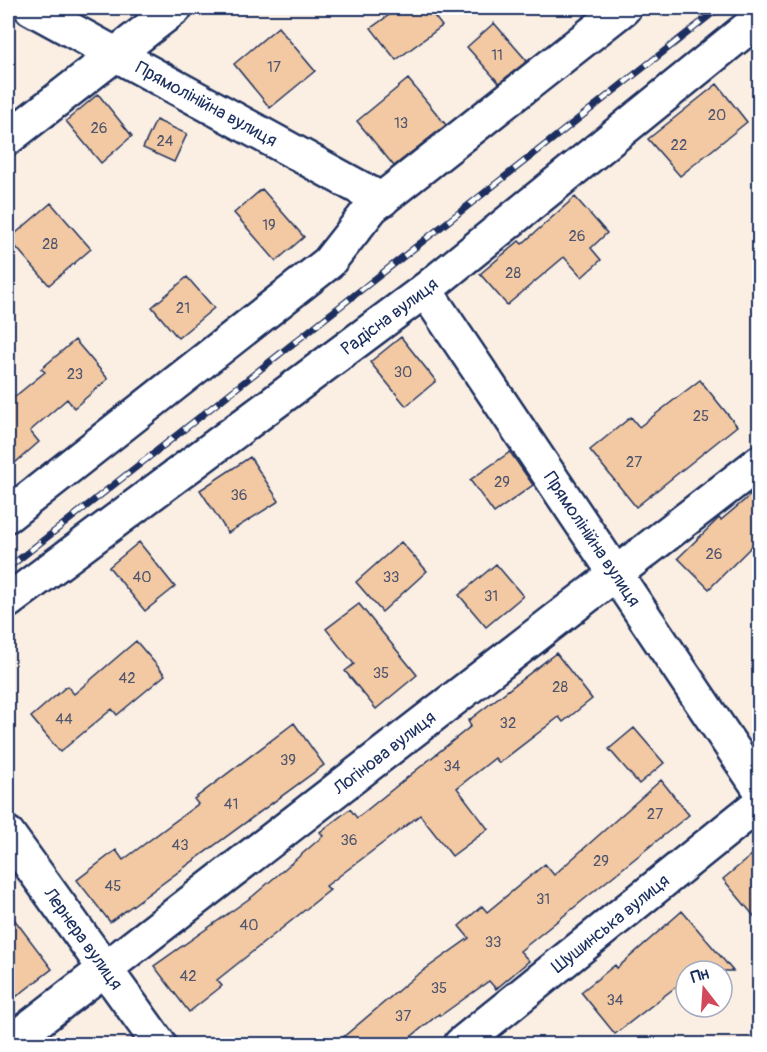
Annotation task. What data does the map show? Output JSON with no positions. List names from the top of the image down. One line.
{"streets":{"street":["Прямолінійна вулиця","Радісна вулиця","Логінова вулиця","Шушинська вулиця","Лернера вулиця"]},"crossings":[["Прямолінійна вулиця","Радісна вулиця"],["Прямолінійна вулиця","Логінова вулиця"],["Логінова вулиця","Лернера вулиця"]],"house_numbers":["11","17","20","13","26","24","22","19","26","28","28","21","30","23","25","27","29","36","26","40","33","31","35","42","28","44","32","39","34","41","27","36","43","29","45","31","40","33","42","35","34","37"],"north":"top"}
